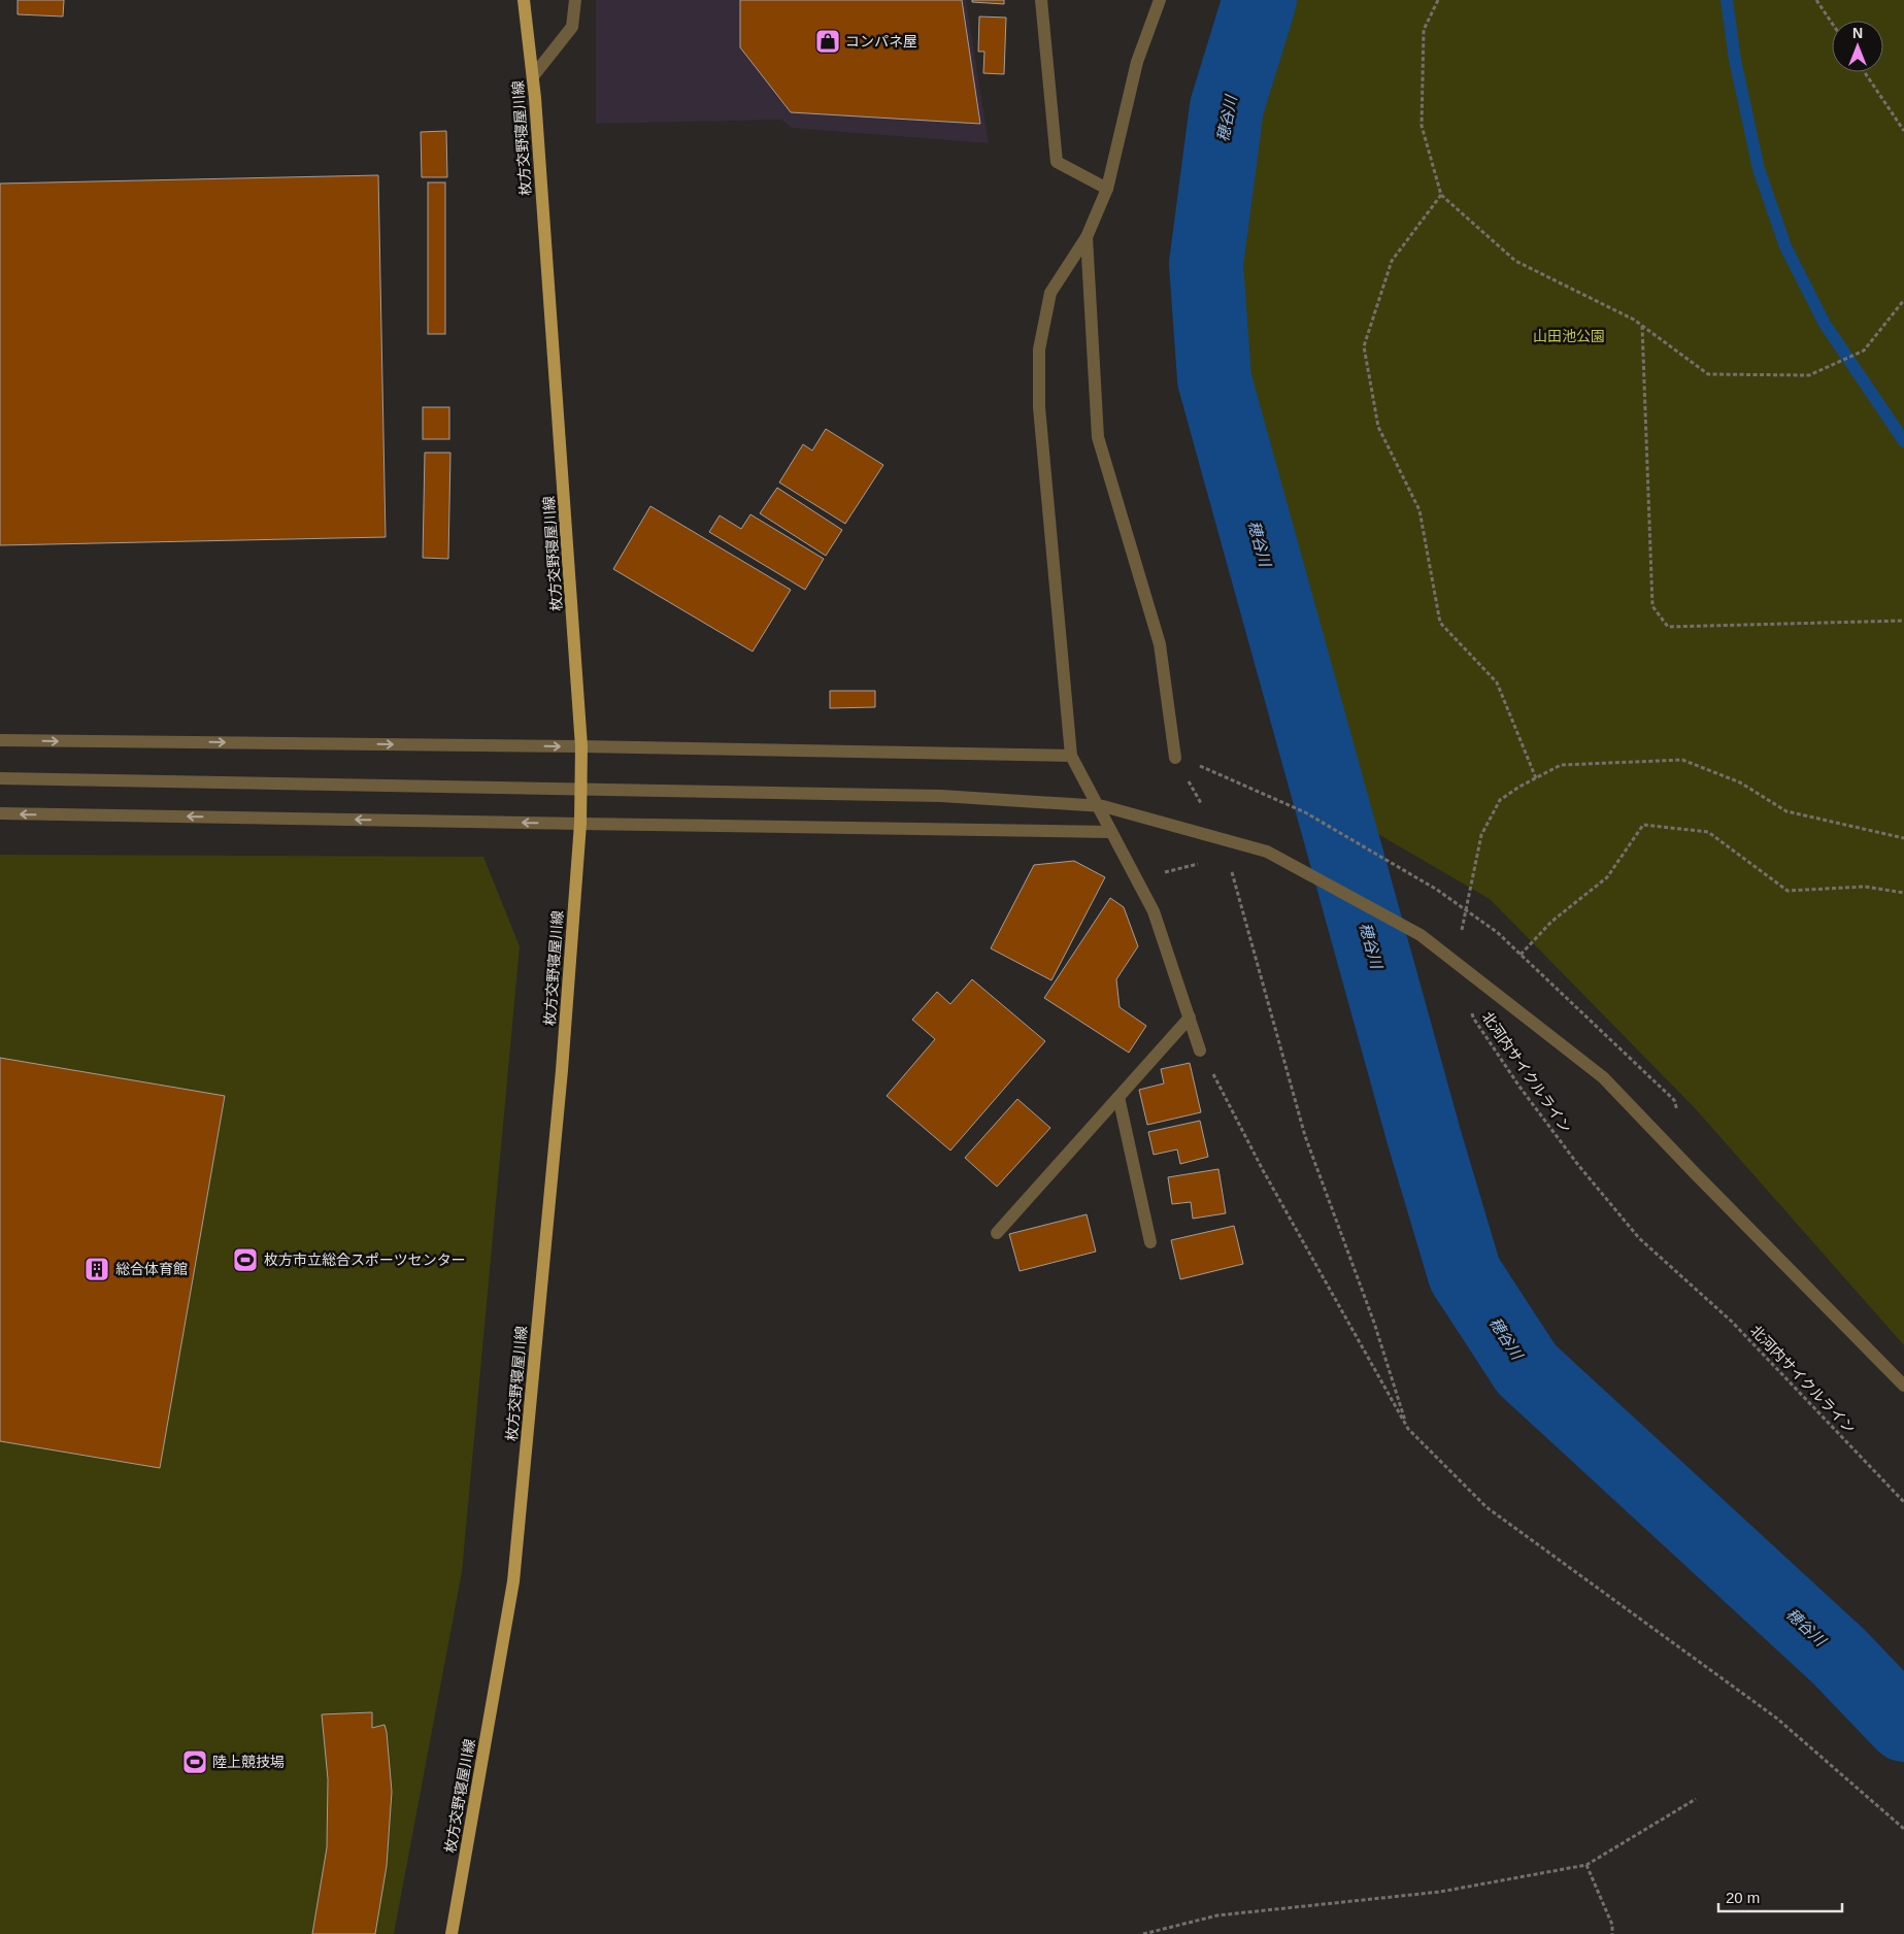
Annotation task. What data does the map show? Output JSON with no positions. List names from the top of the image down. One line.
{"streets":{"main road":["枚方交野寝屋川線"],"path":["北河内サイクルライン"]},"water":["穂谷川"],"parks":["山田池公園"],"places":{"shop":["コンパネ屋"],"sports":["枚方市立総合スポーツセンター","陸上競技場"],"building":["総合体育館"]},"scale_bar":"20 m","north":"top"}
